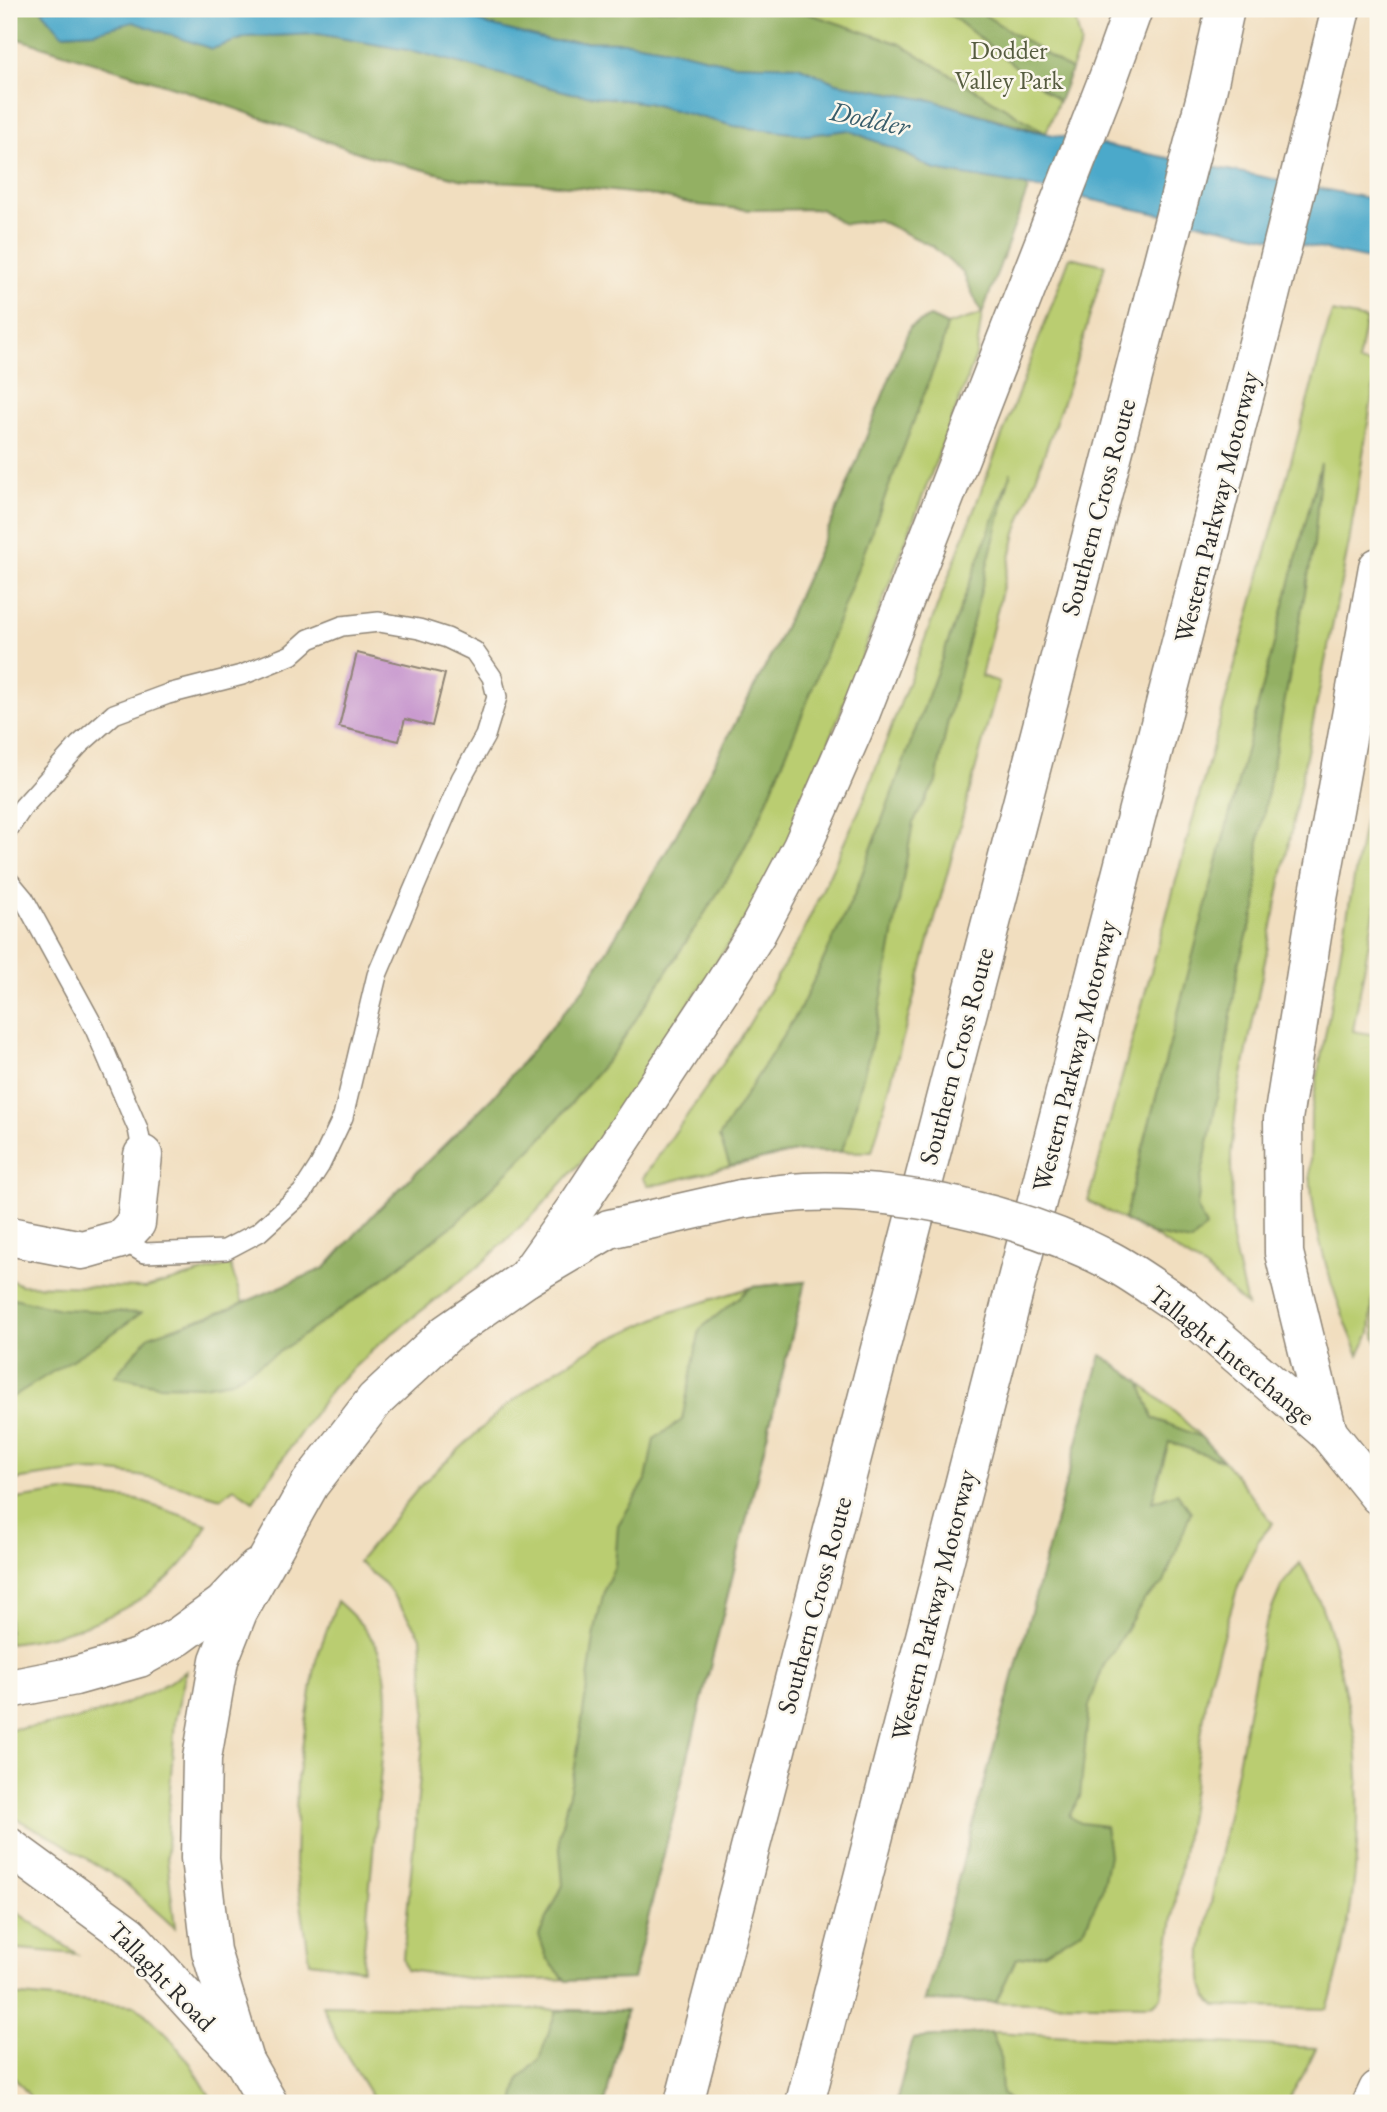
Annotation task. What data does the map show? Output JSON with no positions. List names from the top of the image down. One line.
{"streets":{"main road":["Southern Cross Route","Western Parkway Motorway","Tallaght Interchange","Tallaght Road"]},"water":["Dodder"],"parks":["Dodder Valley Park"]}
